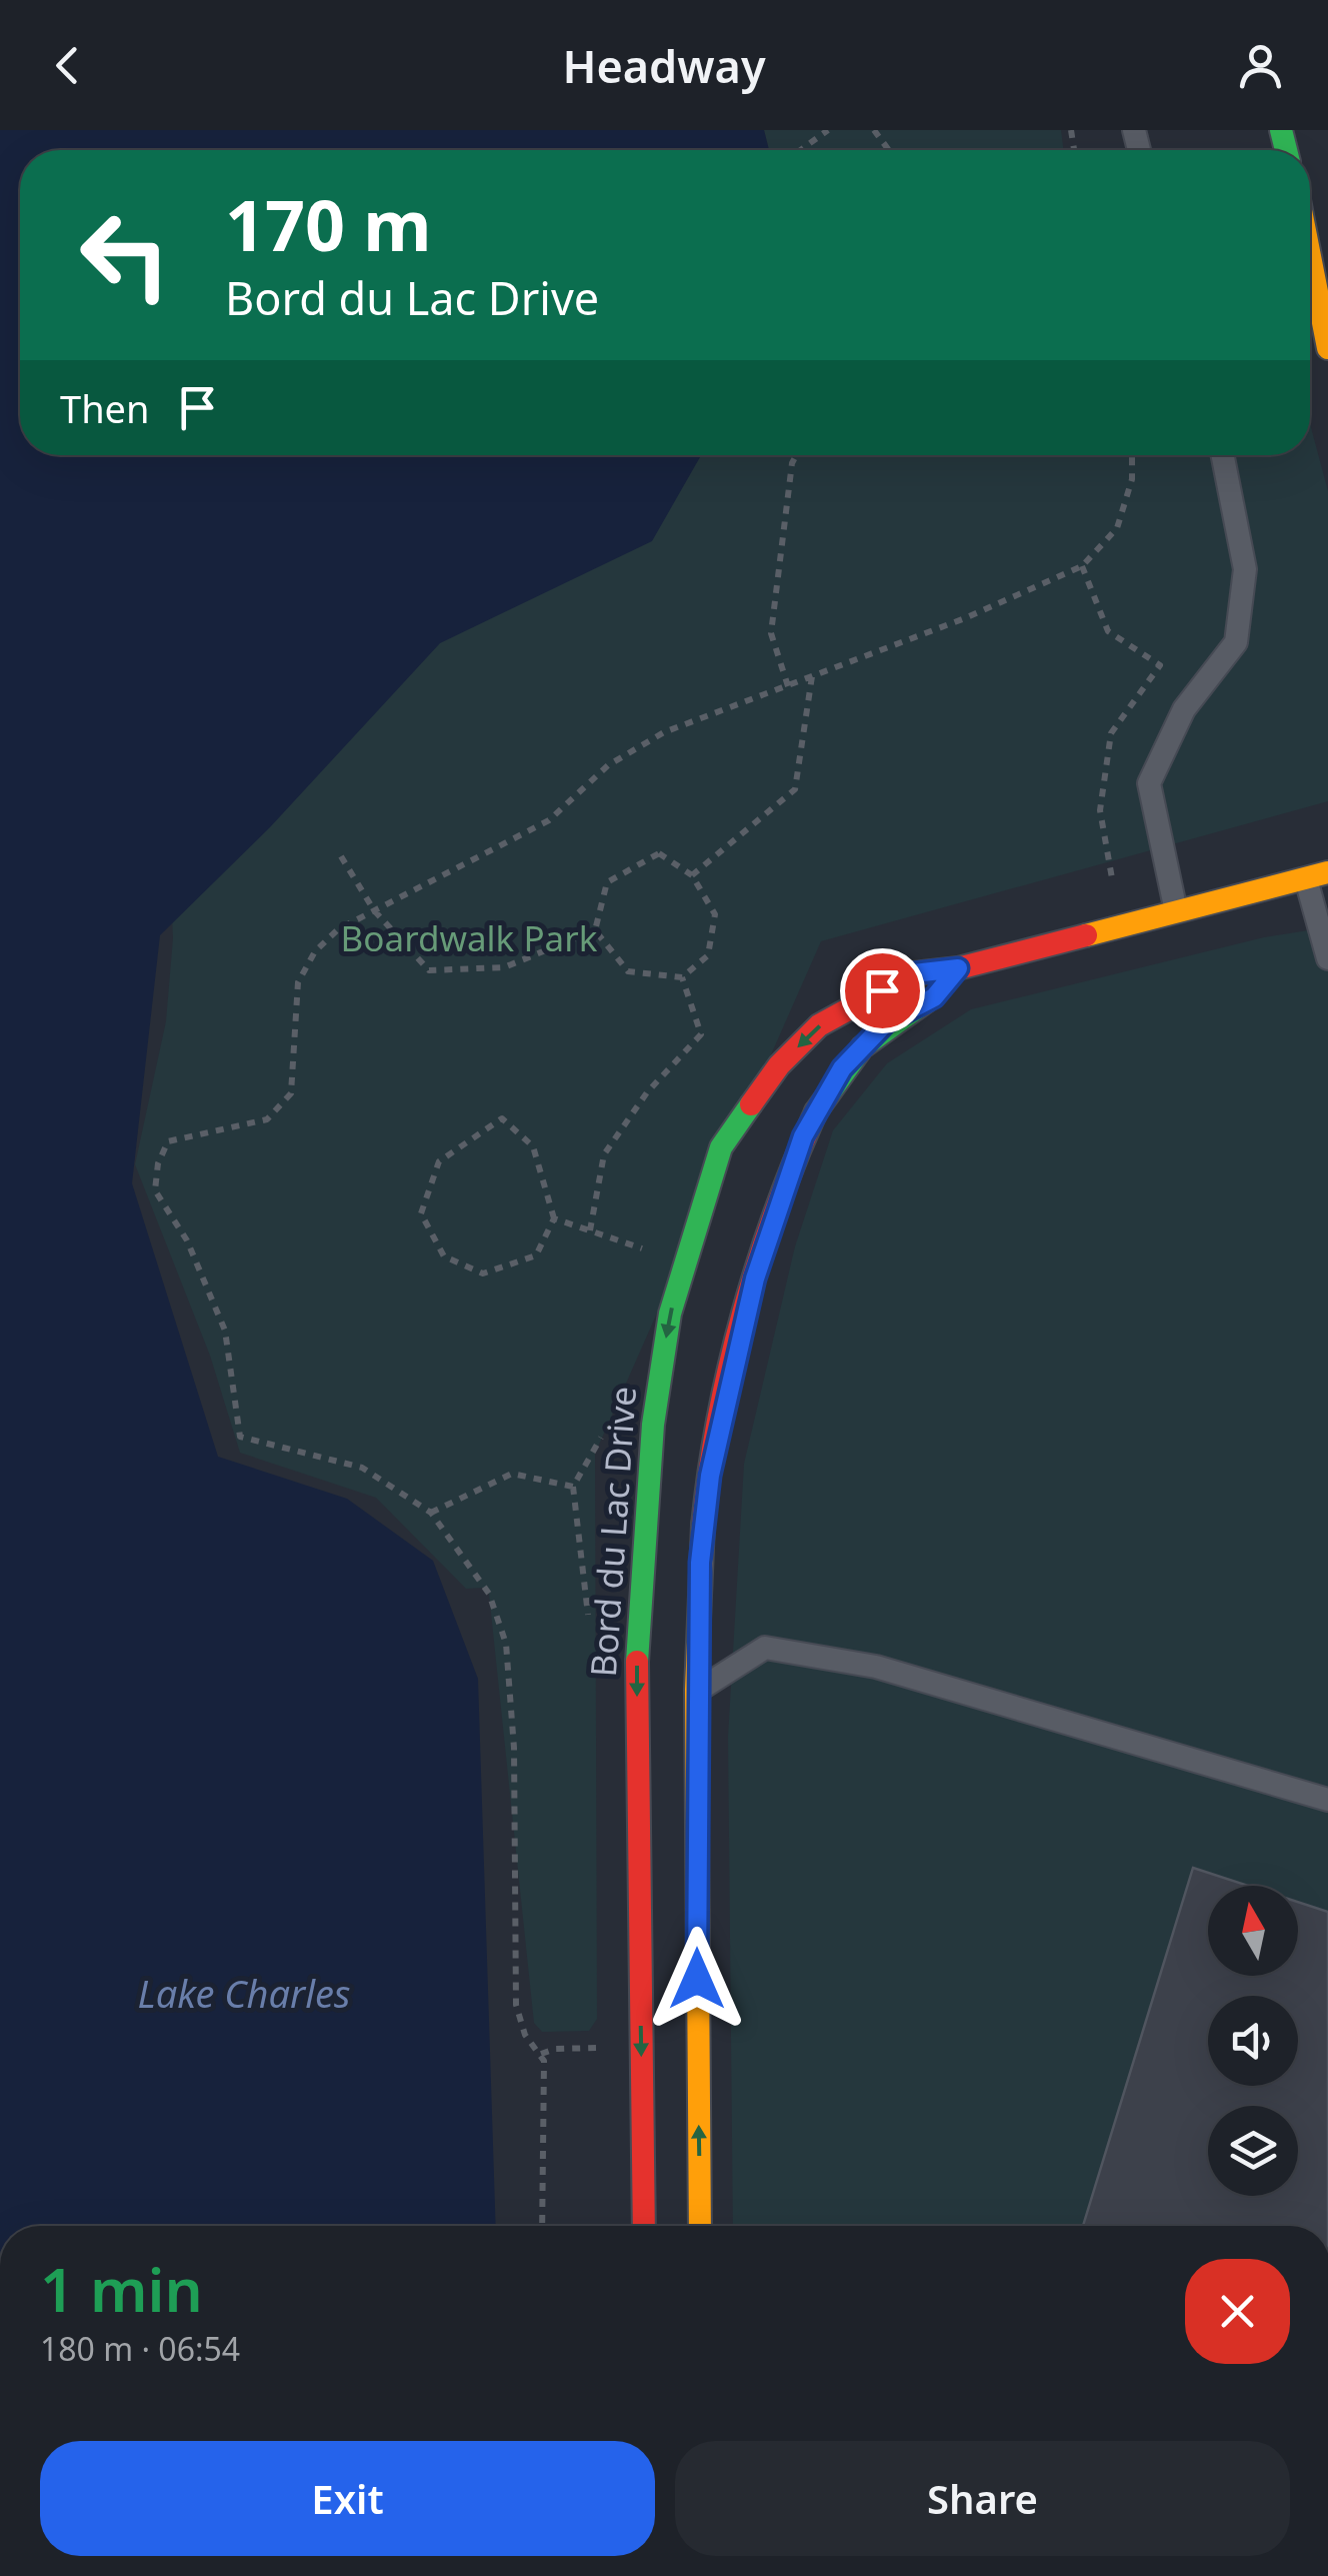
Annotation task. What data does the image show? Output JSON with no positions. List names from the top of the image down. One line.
{"streets":{"street":["Bord du Lac Drive"]},"water":["Lake Charles"],"parks":["Boardwalk Park"],"north":"top","page":{"header":"Headway","turn":["170 m","Bord du Lac Drive"],"then":"Then","heading":["1 min","180 m · 06:54"],"buttons":["Exit","Share"]}}
